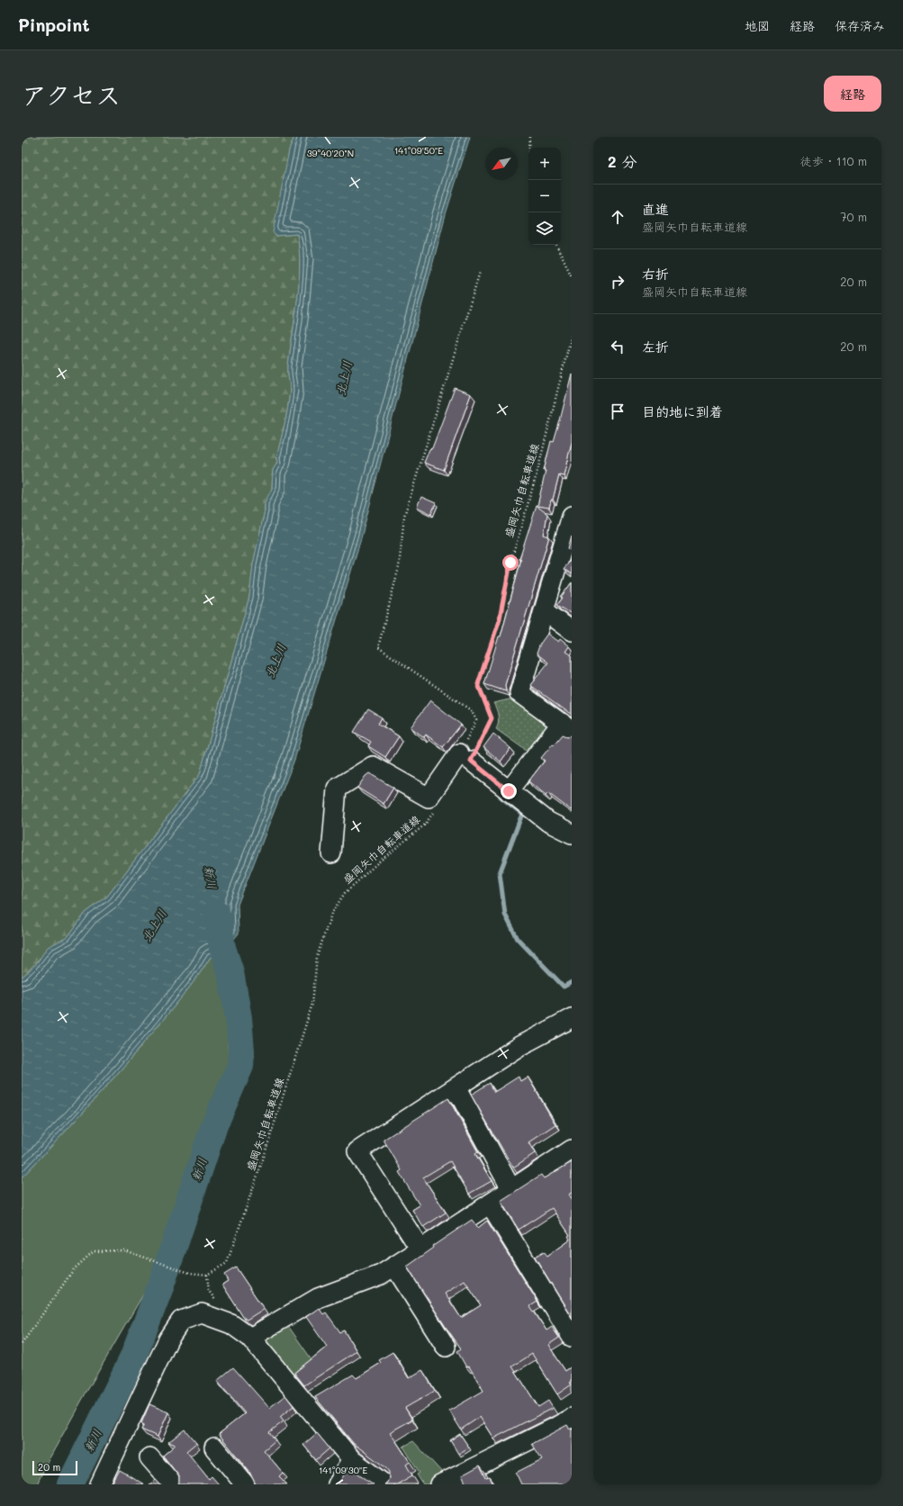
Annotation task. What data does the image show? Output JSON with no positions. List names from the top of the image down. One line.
{"streets":{"path":["盛岡矢巾自転車道線"]},"water":["北上川","新川"],"scale_bar":"20 m","north":"bottom left","page":{"header":"Pinpoint","nav":["地図","経路","保存済み"],"title":"アクセス","buttons":"経路","heading":["2 分","徒歩 · 110 m"],"map_buttons":["+","−"],"list":[["直進","盛岡矢巾自転車道線","70 m"],["右折","盛岡矢巾自転車道線","20 m"],["左折","20 m"],"目的地に到着"],"scale":"20 m"},"coordinates":["141°09'50\"E","39°40'20\"N","141°09'30\"E"]}
